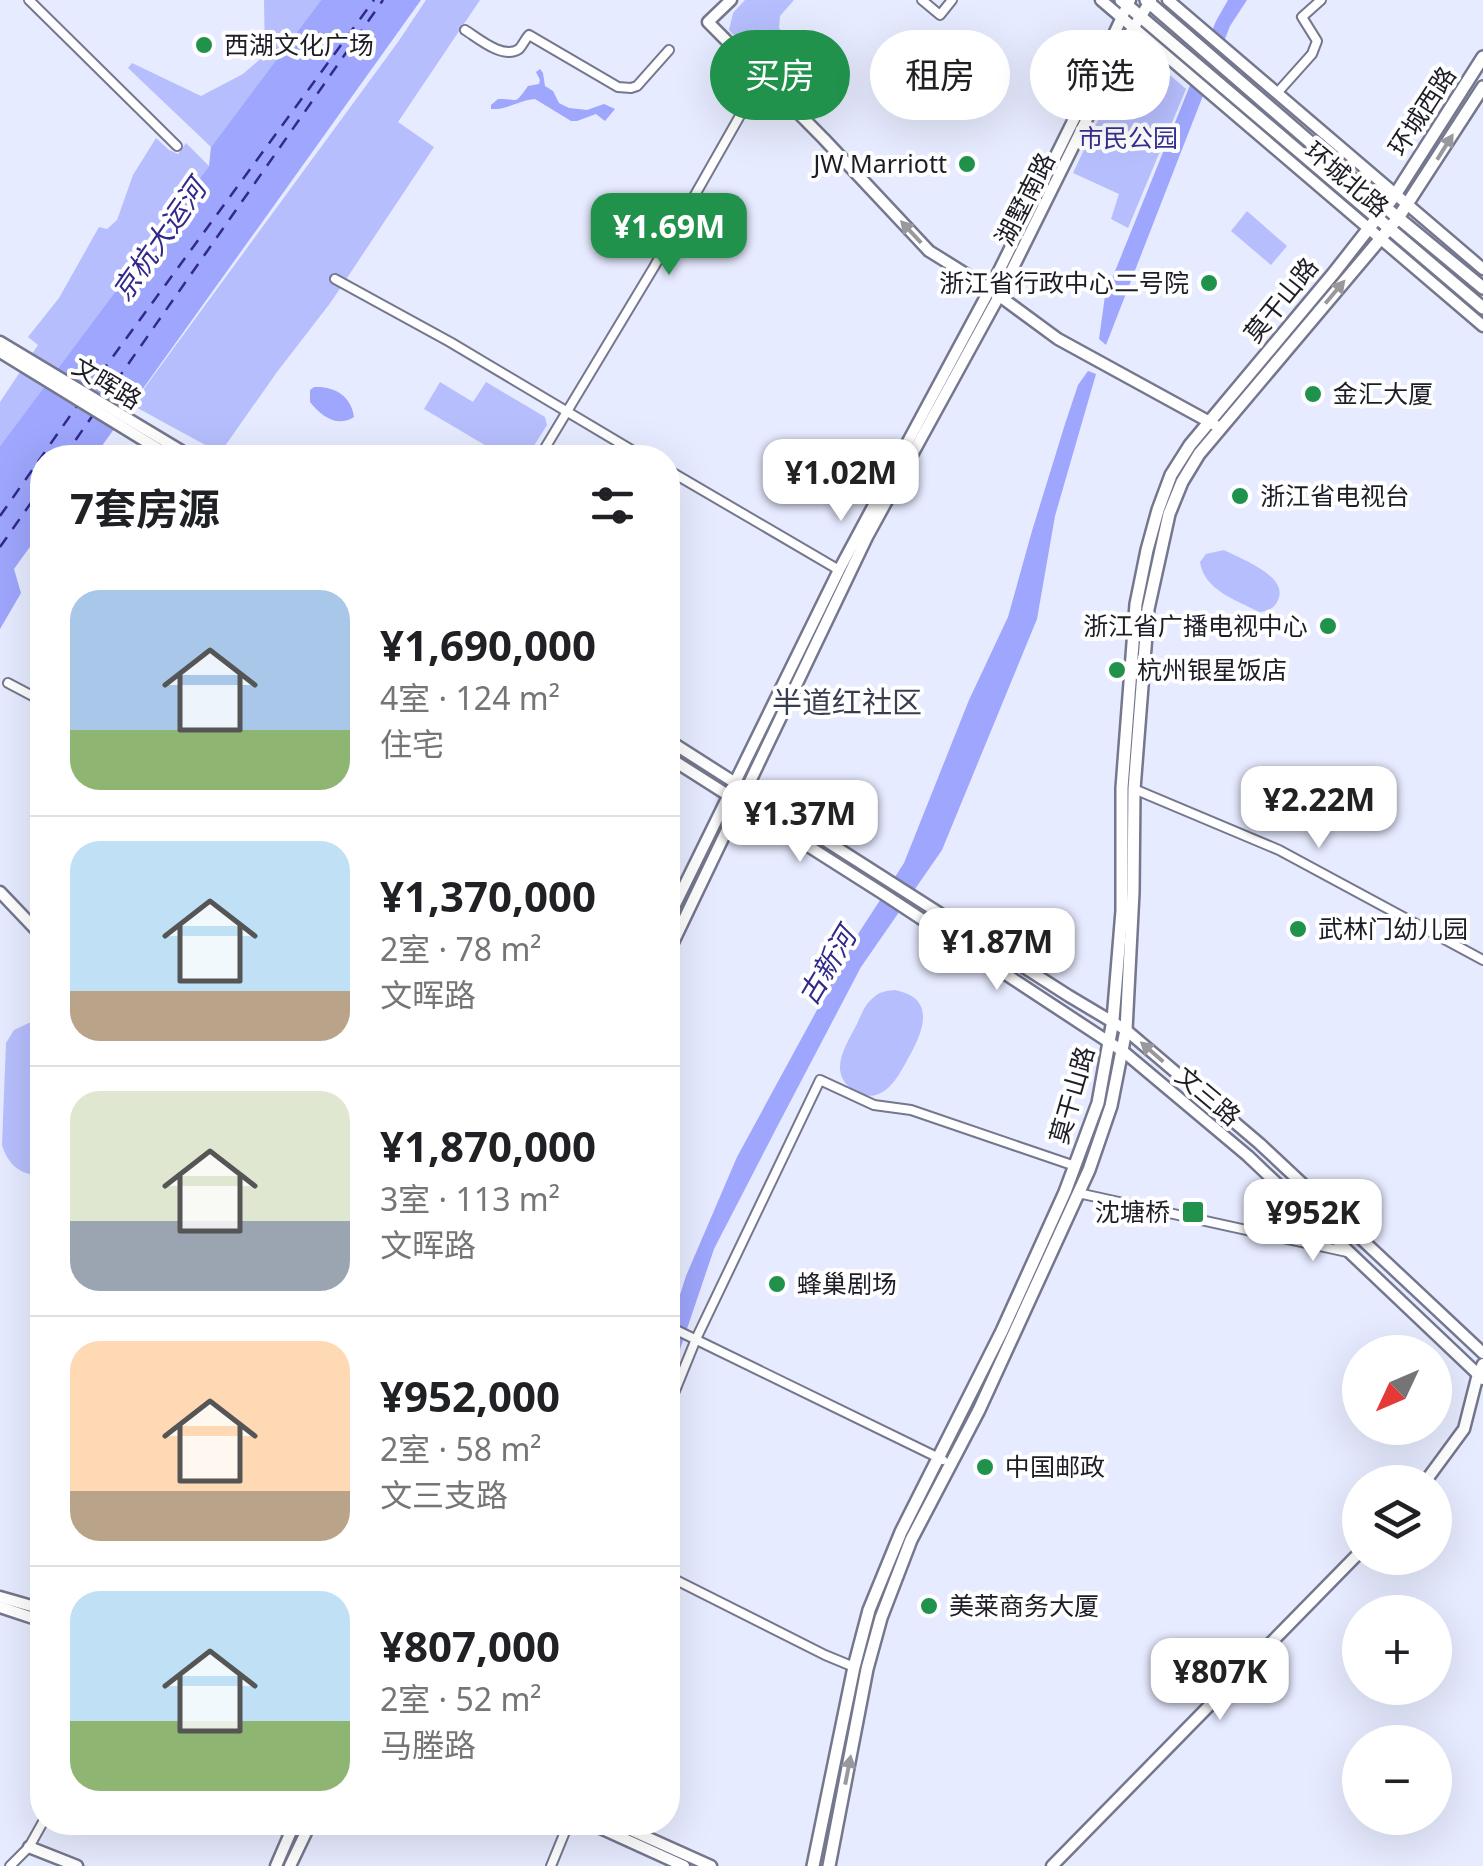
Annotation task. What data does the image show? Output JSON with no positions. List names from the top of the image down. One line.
{"streets":{"main road":["环城西路","环城北路","湖墅南路","莫干山路","文晖路","文三路"]},"crossings":[["环城西路","环城北路"],["环城西路","莫干山路"],["环城北路","湖墅南路"],["环城北路","莫干山路"],["莫干山路","文三路"]],"districts":["半道红社区"],"water":["京杭大运河","古新河"],"parks":["市民公园"],"places":{"other":["西湖文化广场","JW Marriott","浙江省行政中心二号院","金汇大厦","浙江省电视台","浙江省广播电视中心","杭州银星饭店","武林门幼儿园","蜂巢剧场","中国邮政","美莱商务大厦"],"transit":["沈塘桥"]},"north":"bottom left","page":{"chip":["买房","租房","筛选"],"price":["¥1.69M","¥1.02M","¥2.22M","¥1.37M","¥1.87M","¥952K","¥807K"],"heading":"7套房源","list":[{"name":"¥1,690,000","note":"4室 · 124 m² · 住宅"},{"name":"¥1,370,000","note":"2室 · 78 m² · 文晖路"},{"name":"¥1,870,000","note":"3室 · 113 m² · 文晖路"},{"name":"¥952,000","note":"2室 · 58 m² · 文三支路"},{"name":"¥807,000","note":"2室 · 52 m² · 马塍路"}],"map_buttons":["+","−"]}}
